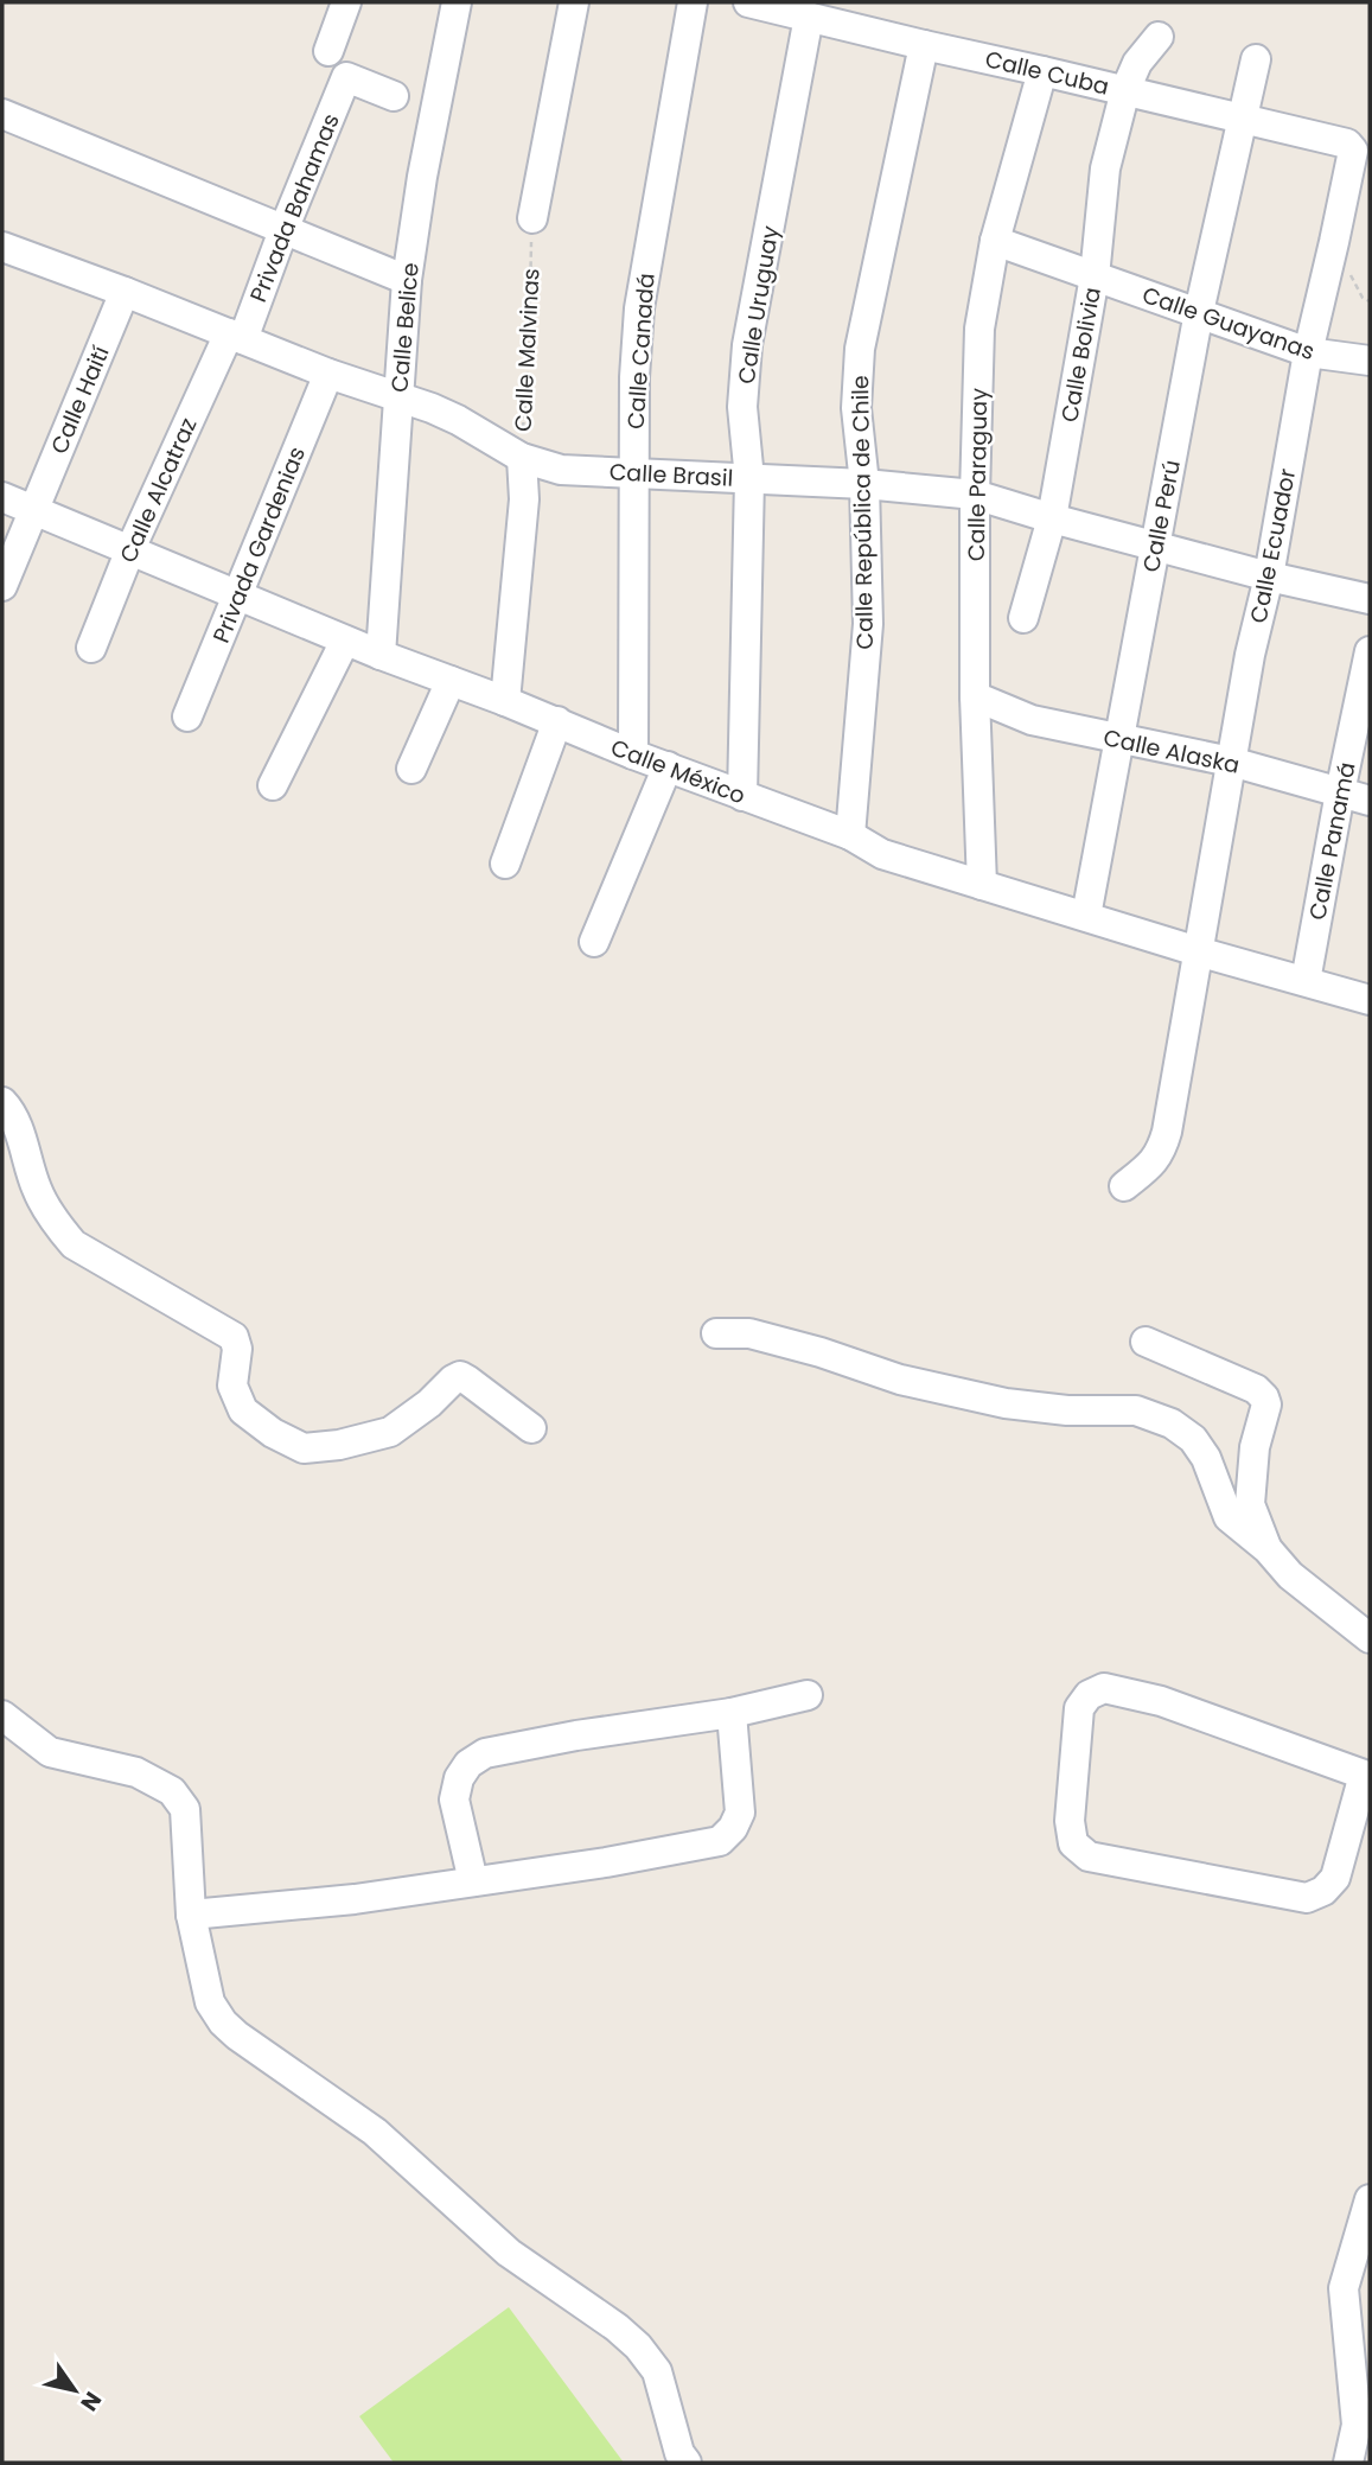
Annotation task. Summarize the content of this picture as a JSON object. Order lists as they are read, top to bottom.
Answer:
{
  "streets": {
    "street": [
      "Calle Cuba",
      "Privada Bahamas",
      "Calle Uruguay",
      "Calle Guayanas",
      "Calle Belice",
      "Calle Malvinas",
      "Calle Canadá",
      "Calle Bolivia",
      "Calle Haití",
      "Calle Brasil",
      "Calle Paraguay",
      "Calle Alcatraz",
      "Calle República de Chile",
      "Calle Perú",
      "Privada Gardenias",
      "Calle Ecuador",
      "Calle Alaska",
      "Calle México",
      "Calle Panamá"
    ]
  },
  "crossings": [
    ["Calle Cuba", "Calle Uruguay"],
    ["Calle Cuba", "Calle Bolivia"],
    ["Calle Cuba", "Calle Paraguay"],
    ["Calle Cuba", "Calle República de Chile"],
    ["Calle Cuba", "Calle Perú"],
    ["Calle Cuba", "Calle Ecuador"],
    ["Privada Bahamas", "Calle Brasil"],
    ["Privada Bahamas", "Calle Alcatraz"],
    ["Calle Uruguay", "Calle Brasil"],
    ["Calle Uruguay", "Calle México"],
    ["Calle Guayanas", "Calle Bolivia"],
    ["Calle Guayanas", "Calle Paraguay"],
    ["Calle Guayanas", "Calle Perú"],
    ["Calle Guayanas", "Calle Ecuador"],
    ["Calle Belice", "Calle Brasil"],
    ["Calle Belice", "Calle México"],
    ["Calle Malvinas", "Calle Brasil"],
    ["Calle Malvinas", "Calle México"],
    ["Calle Canadá", "Calle Brasil"],
    ["Calle Canadá", "Calle México"],
    ["Calle Bolivia", "Calle Brasil"],
    ["Calle Haití", "Calle Brasil"],
    ["Calle Haití", "Calle México"],
    ["Calle Brasil", "Calle Paraguay"],
    ["Calle Brasil", "Calle Alcatraz"],
    ["Calle Brasil", "Calle República de Chile"],
    ["Calle Brasil", "Calle Perú"],
    ["Calle Brasil", "Privada Gardenias"],
    ["Calle Brasil", "Calle Ecuador"],
    ["Calle Paraguay", "Calle Alaska"],
    ["Calle Paraguay", "Calle México"],
    ["Calle Alcatraz", "Calle México"],
    ["Calle República de Chile", "Calle México"],
    ["Calle Perú", "Calle Alaska"],
    ["Calle Perú", "Calle México"],
    ["Privada Gardenias", "Calle México"],
    ["Calle Ecuador", "Calle Alaska"],
    ["Calle Ecuador", "Calle México"],
    ["Calle Alaska", "Calle Panamá"],
    ["Calle México", "Calle Panamá"]
  ],
  "north": "bottom right"
}
